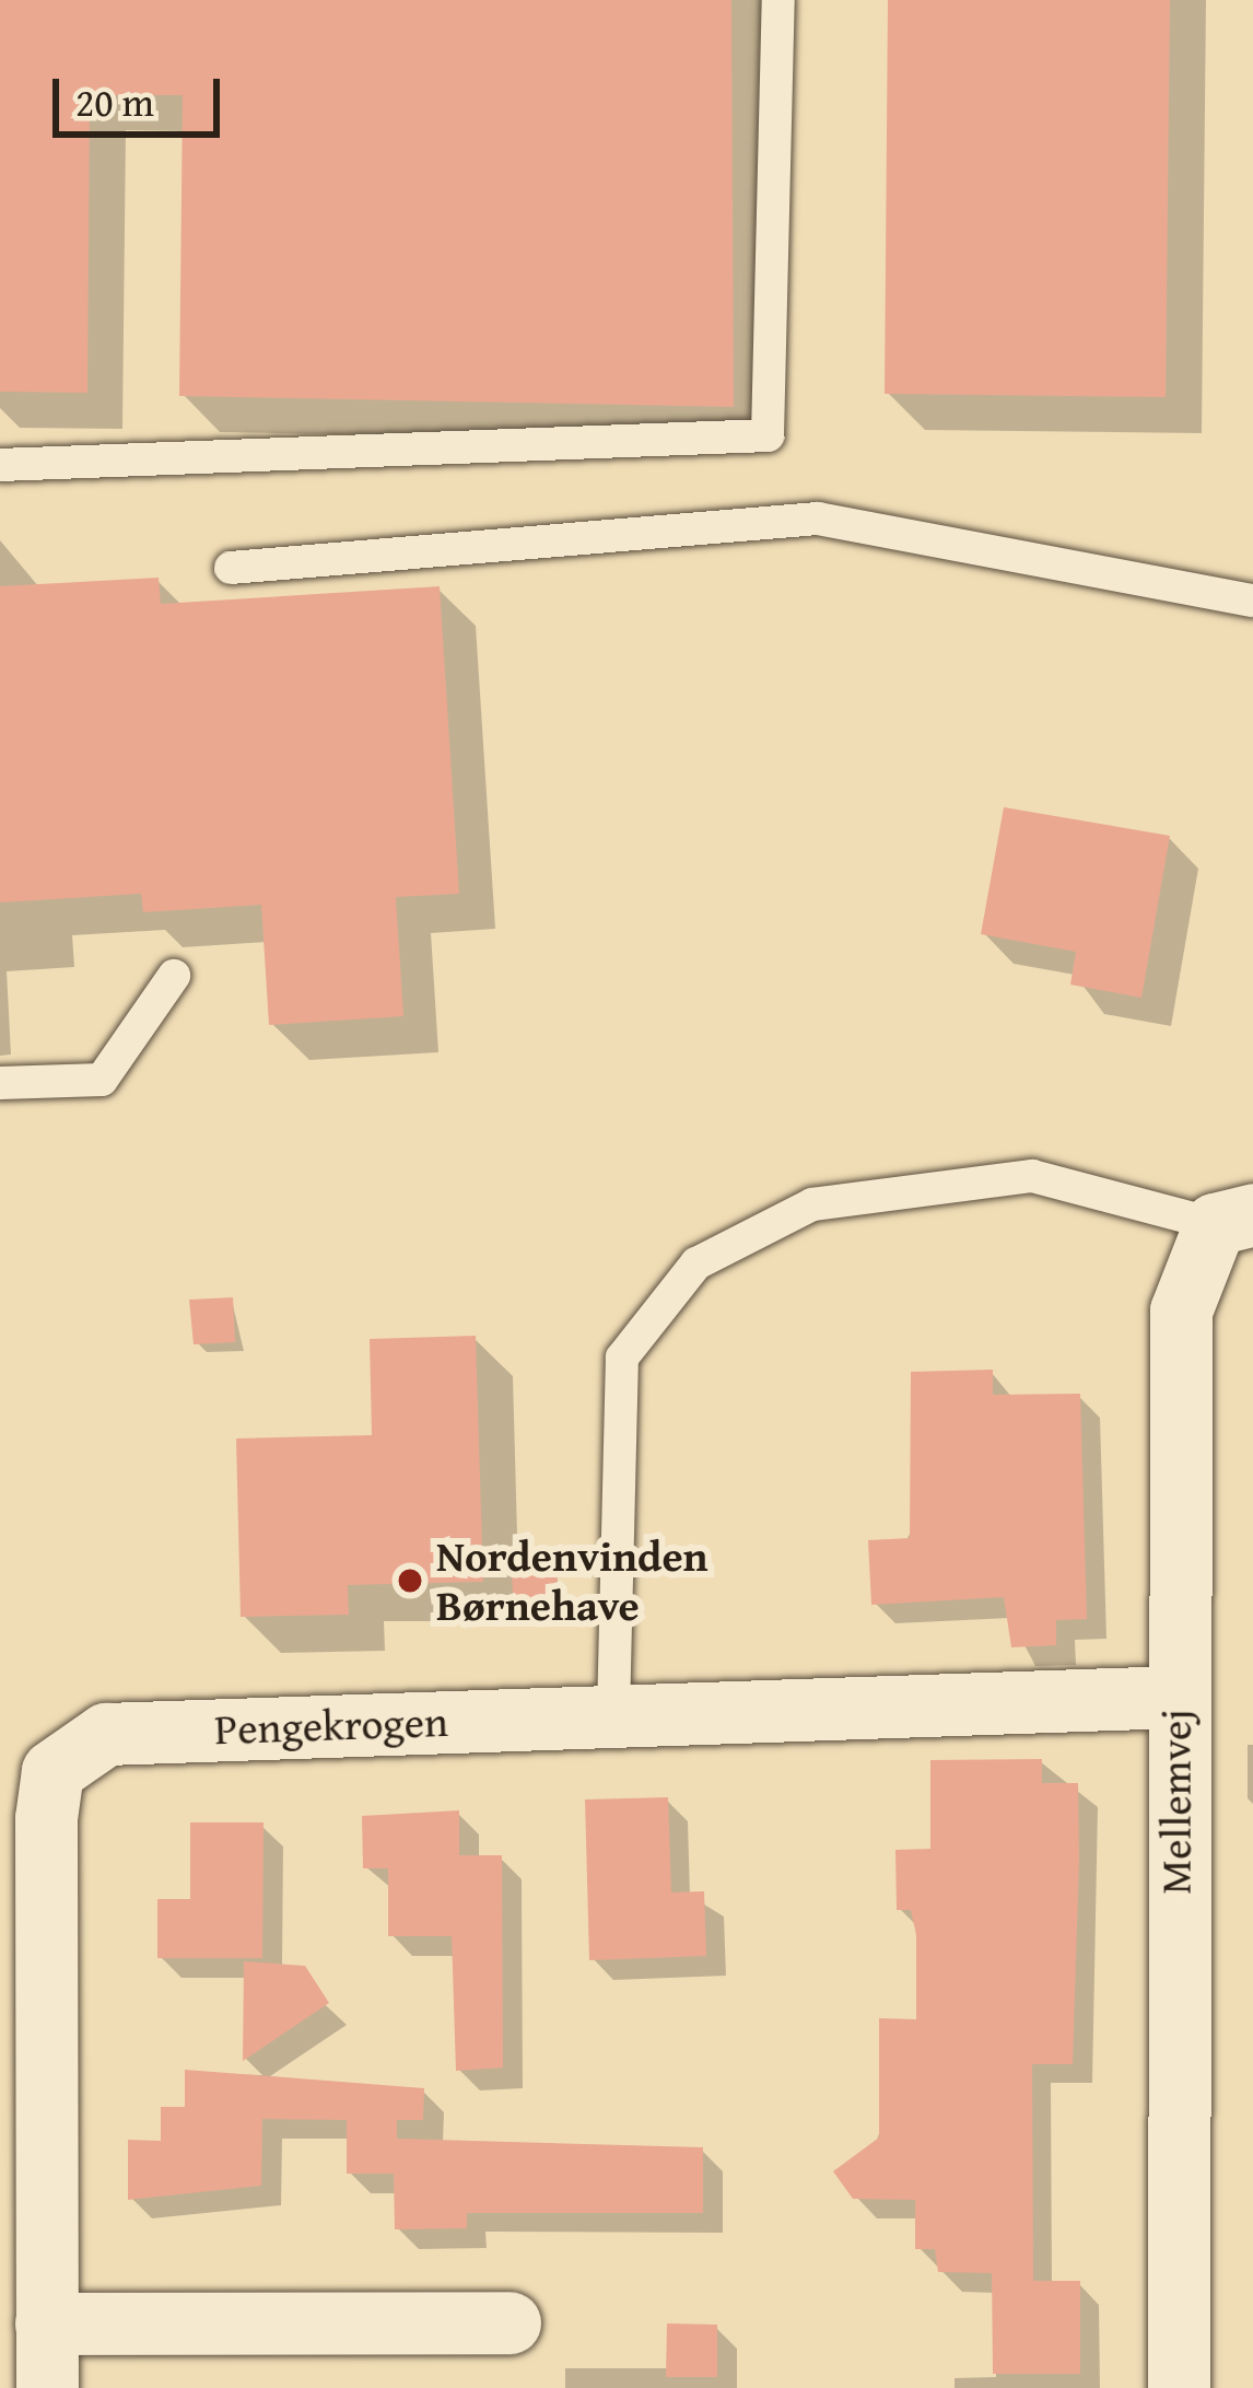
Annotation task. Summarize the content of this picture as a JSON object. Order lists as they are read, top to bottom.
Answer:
{
  "streets": {
    "street": ["Pengekrogen", "Mellemvej"]
  },
  "crossings": [
    ["Pengekrogen", "Mellemvej"]
  ],
  "places": ["Nordenvinden Børnehave"],
  "scale_bar": "20 m"
}
